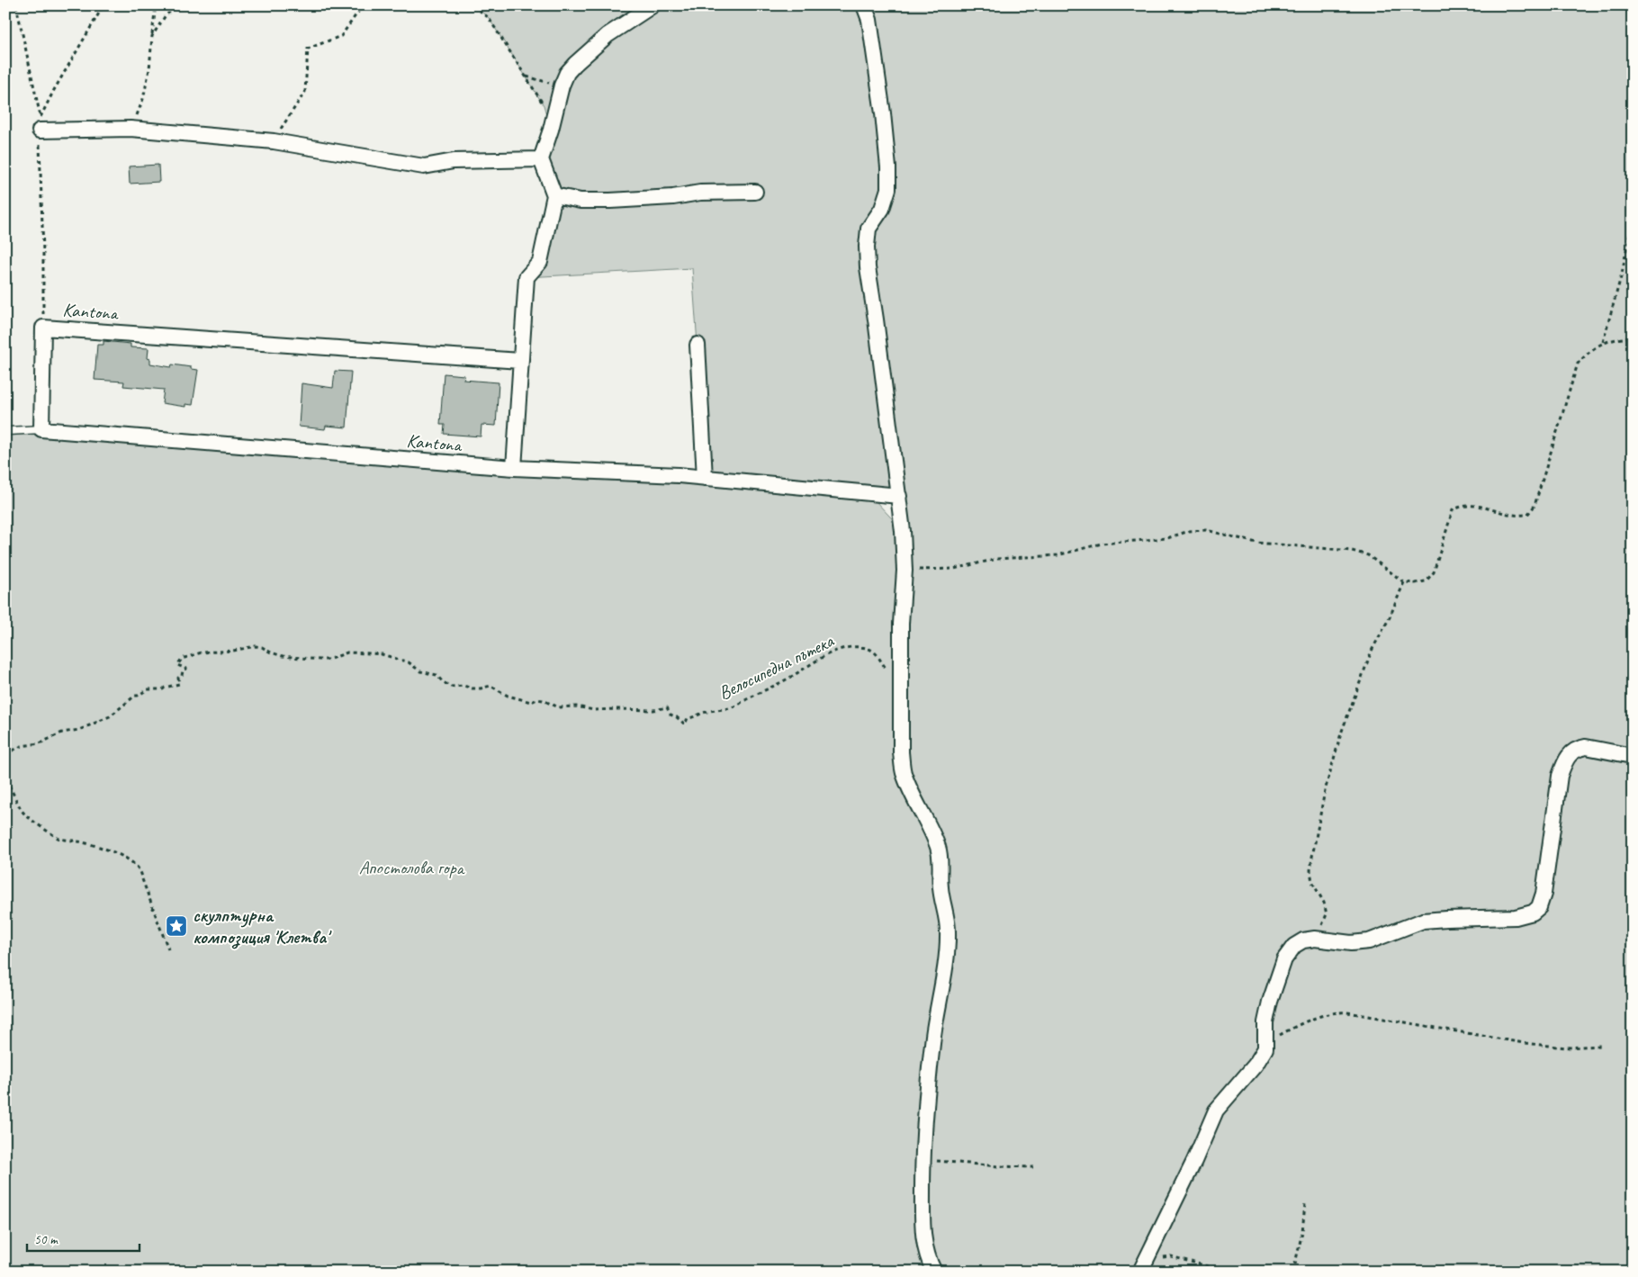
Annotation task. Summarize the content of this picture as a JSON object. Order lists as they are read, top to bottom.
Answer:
{
  "streets": {
    "street": ["Kantona"],
    "path": ["Велосипедна пътека"]
  },
  "parks": ["Апостолова гора"],
  "places": {
    "place": ["скулптурна композиция 'Клетва'"]
  },
  "scale_bar": "50 m"
}
